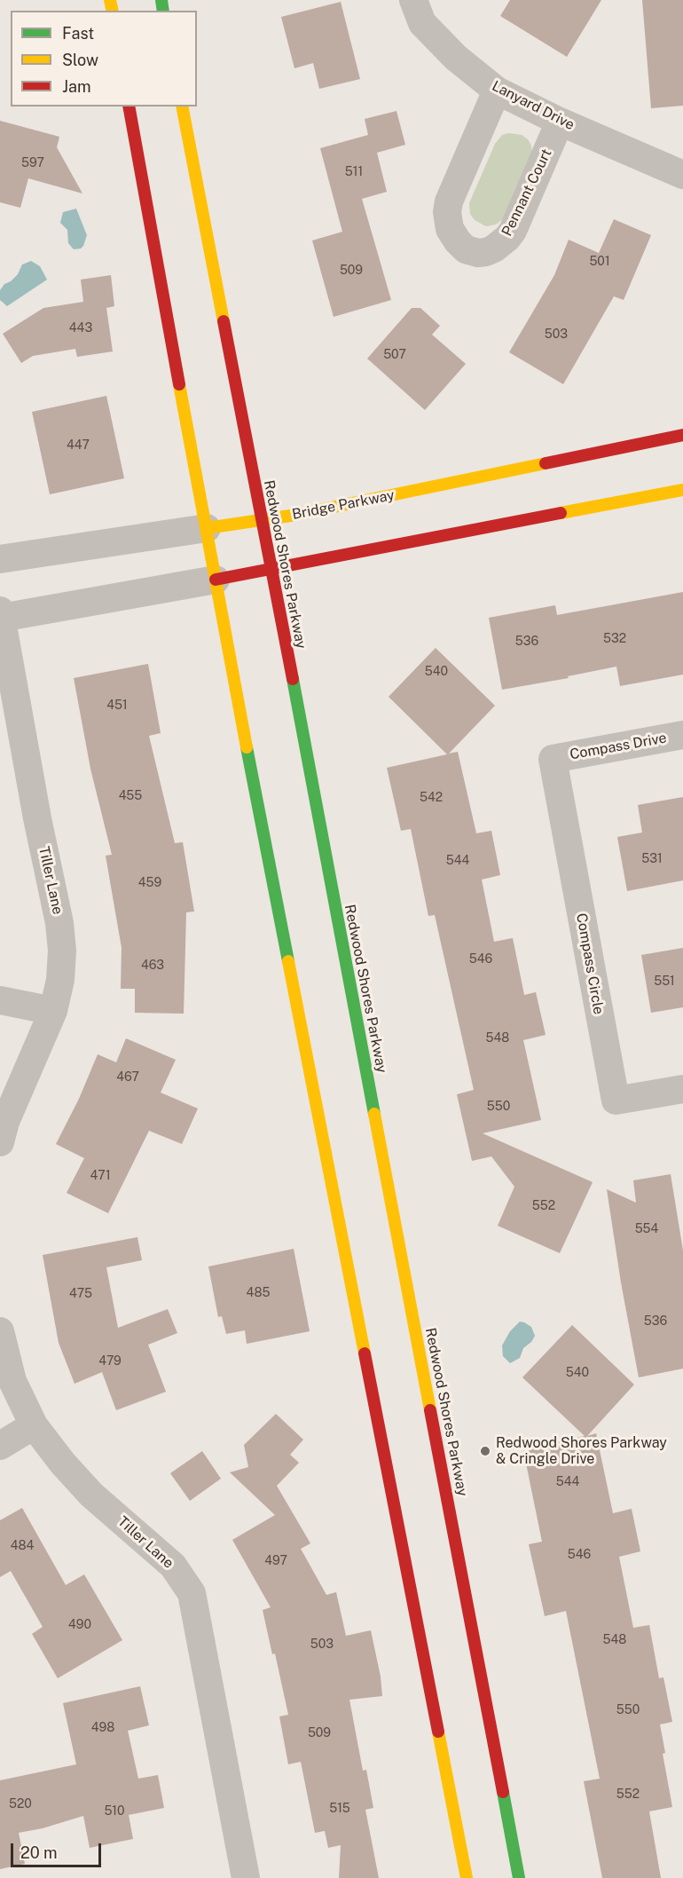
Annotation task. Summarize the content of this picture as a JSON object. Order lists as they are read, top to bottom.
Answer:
{
  "streets": {
    "main road": ["Bridge Parkway", "Redwood Shores Parkway"],
    "street": [
      "Lanyard Drive",
      "Pennant Court",
      "Compass Drive",
      "Tiller Lane",
      "Compass Circle"
    ]
  },
  "crossings": [
    ["Lanyard Drive", "Pennant Court"],
    ["Bridge Parkway", "Redwood Shores Parkway"],
    ["Compass Drive", "Compass Circle"]
  ],
  "places": ["Redwood Shores Parkway & Cringle Drive"],
  "house_numbers": [
    "597",
    "511",
    "501",
    "509",
    "443",
    "503",
    "507",
    "447",
    "532",
    "536",
    "540",
    "451",
    "455",
    "542",
    "531",
    "544",
    "459",
    "546",
    "463",
    "551",
    "548",
    "467",
    "550",
    "471",
    "552",
    "554",
    "485",
    "475",
    "536",
    "479",
    "540",
    "544",
    "484",
    "546",
    "497",
    "490",
    "548",
    "503",
    "550",
    "498",
    "509",
    "552",
    "520",
    "515",
    "510"
  ],
  "legend": ["Fast", "Slow", "Jam"],
  "scale_bar": "20 m"
}
